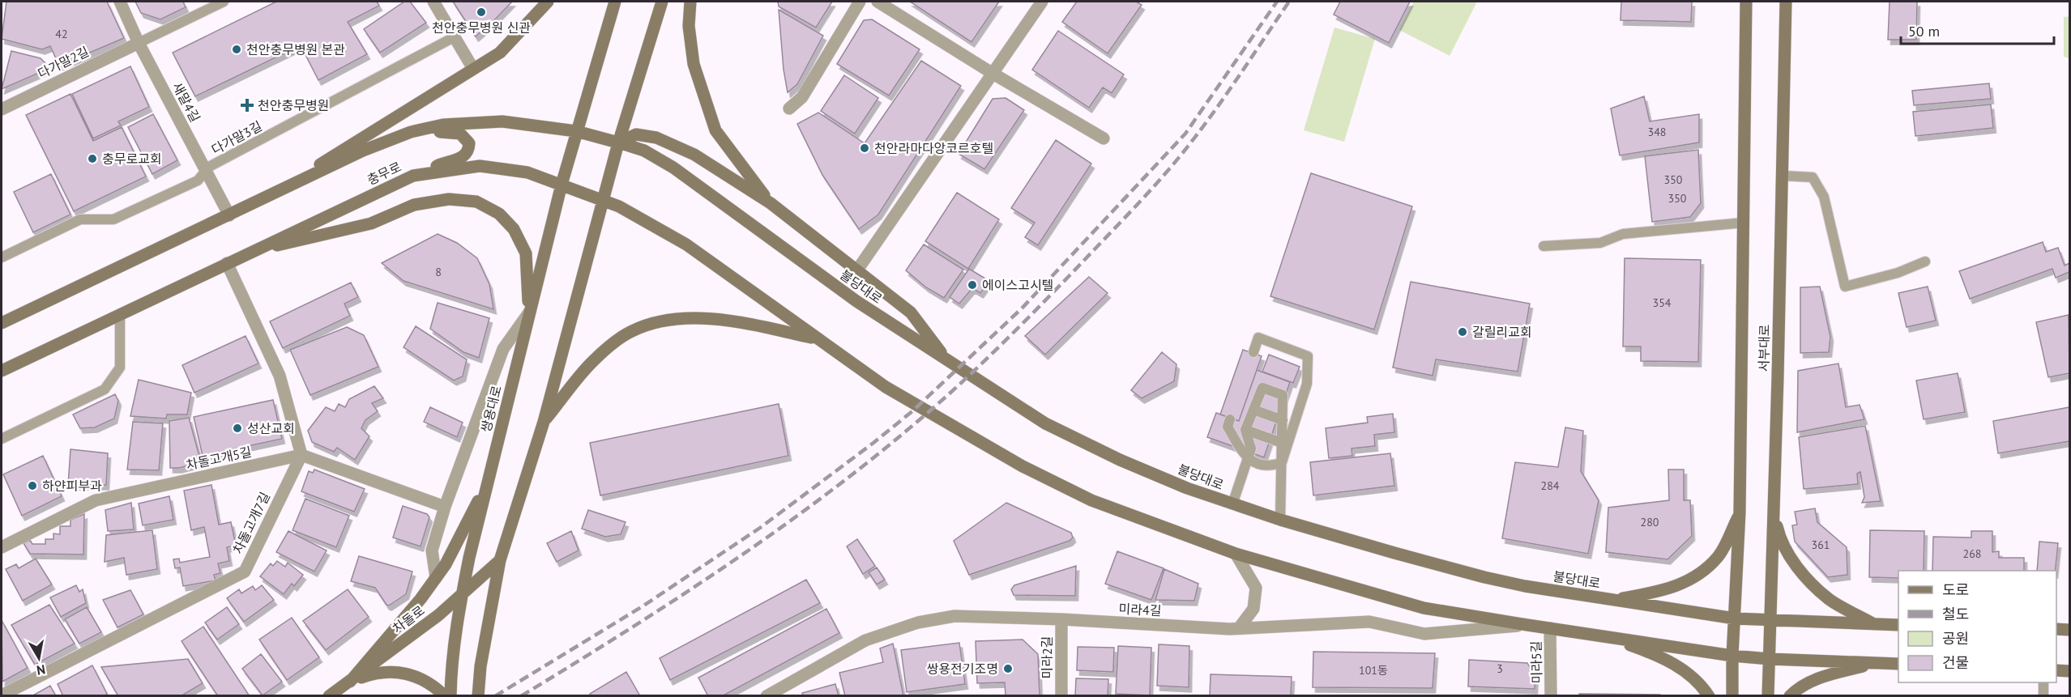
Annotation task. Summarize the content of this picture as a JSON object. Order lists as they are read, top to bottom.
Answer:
{
  "streets": {
    "main road": [
      "충무로",
      "불당대로",
      "서부대로",
      "쌍용대로",
      "차돌로"
    ],
    "street": [
      "다가말2길",
      "새말4길",
      "차돌고개5길",
      "차돌고개7길",
      "미라4길",
      "미라2길",
      "미라5길"
    ],
    "lane": ["다가말3길"]
  },
  "crossings": [
    ["다가말2길", "새말4길"],
    ["새말4길", "다가말3길"],
    ["새말4길", "충무로"],
    ["충무로", "불당대로"],
    ["충무로", "쌍용대로"],
    ["불당대로", "서부대로"],
    ["불당대로", "쌍용대로"],
    ["쌍용대로", "차돌로"],
    ["차돌고개5길", "차돌고개7길"],
    ["미라4길", "미라2길"]
  ],
  "places": {
    "other": [
      "천안충무병원 신관",
      "천안충무병원 본관",
      "천안라마다앙코르호텔",
      "충무로교회",
      "에이스고시텔",
      "갈릴리교회",
      "성산교회",
      "하얀피부과",
      "쌍용전기조명"
    ],
    "health": ["천안충무병원"]
  },
  "house_numbers": [
    "42",
    "348",
    "350",
    "350",
    "8",
    "354",
    "284",
    "280",
    "361",
    "268",
    "3",
    "101동"
  ],
  "legend": [
    "도로",
    "철도",
    "공원",
    "건물"
  ],
  "scale_bar": "50 m",
  "north": "bottom"
}
